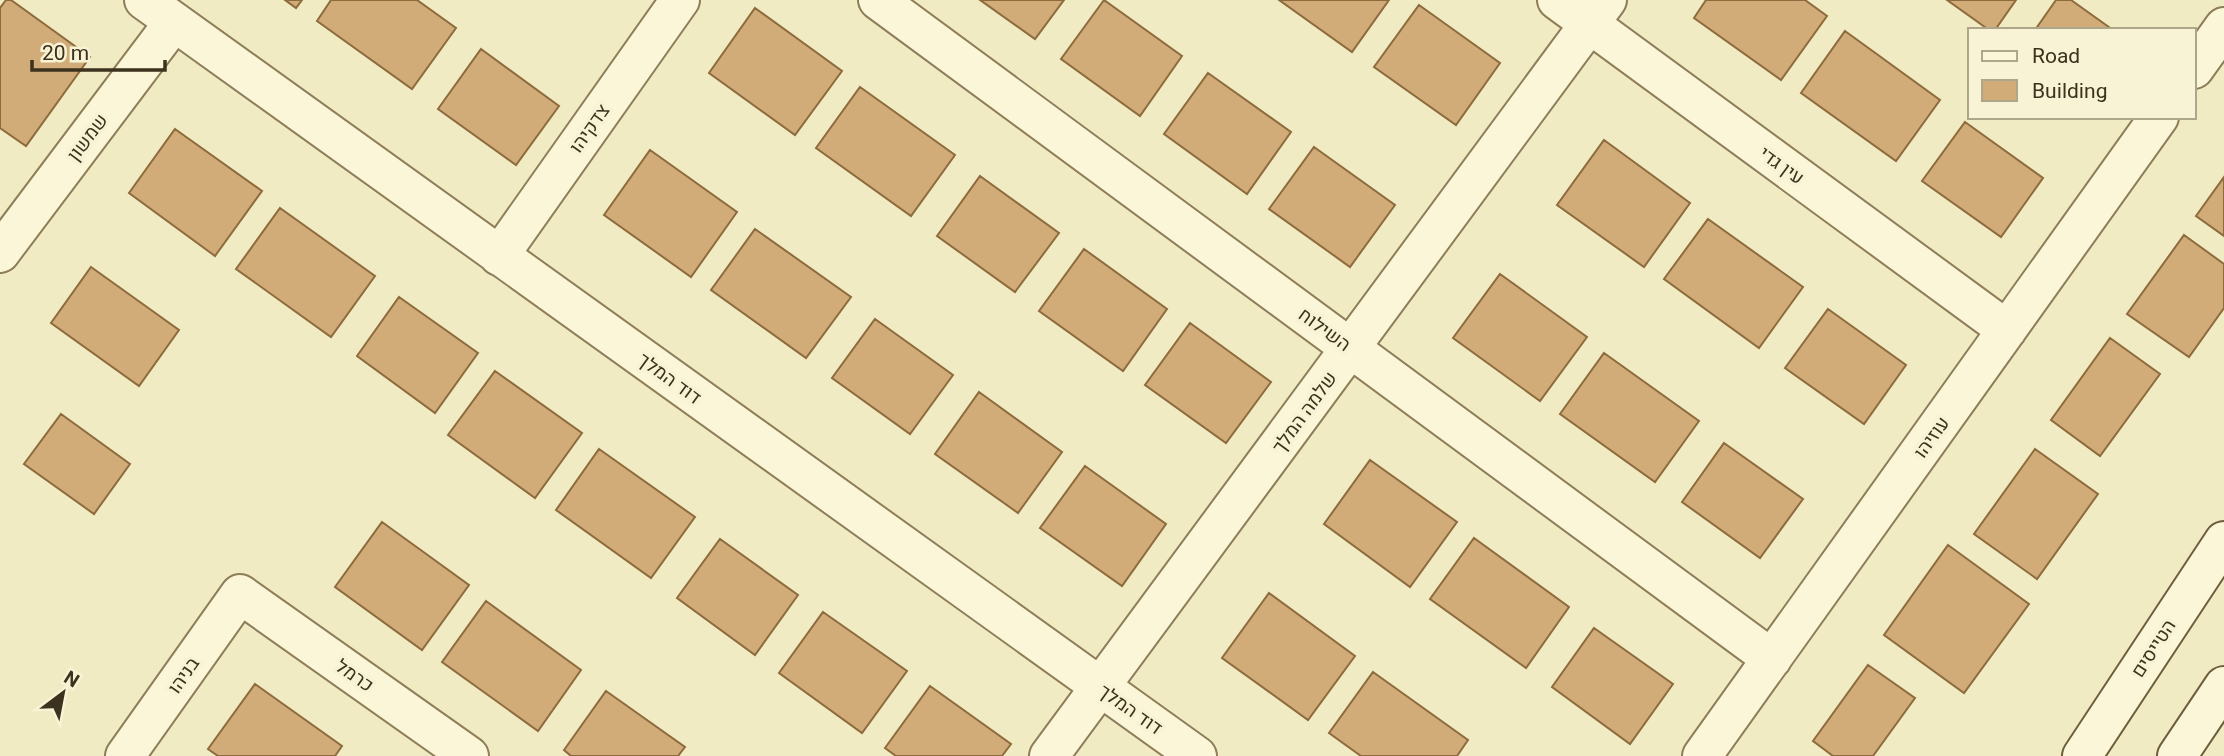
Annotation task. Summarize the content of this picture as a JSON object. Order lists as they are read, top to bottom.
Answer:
{
  "streets": {
    "street": [
      "צדקיהו",
      "שמשון",
      "עין גדי",
      "השילוח",
      "דוד המלך",
      "שלמה המלך",
      "עוזיהו",
      "הטייסים",
      "בניהו",
      "כרמל"
    ]
  },
  "crossings": [
    ["צדקיהו", "דוד המלך"],
    ["שמשון", "דוד המלך"],
    ["עין גדי", "שלמה המלך"],
    ["עין גדי", "עוזיהו"],
    ["השילוח", "שלמה המלך"],
    ["השילוח", "עוזיהו"],
    ["דוד המלך", "שלמה המלך"],
    ["בניהו", "כרמל"]
  ],
  "legend": ["Road", "Building"],
  "scale_bar": "20 m",
  "north": "top right"
}
